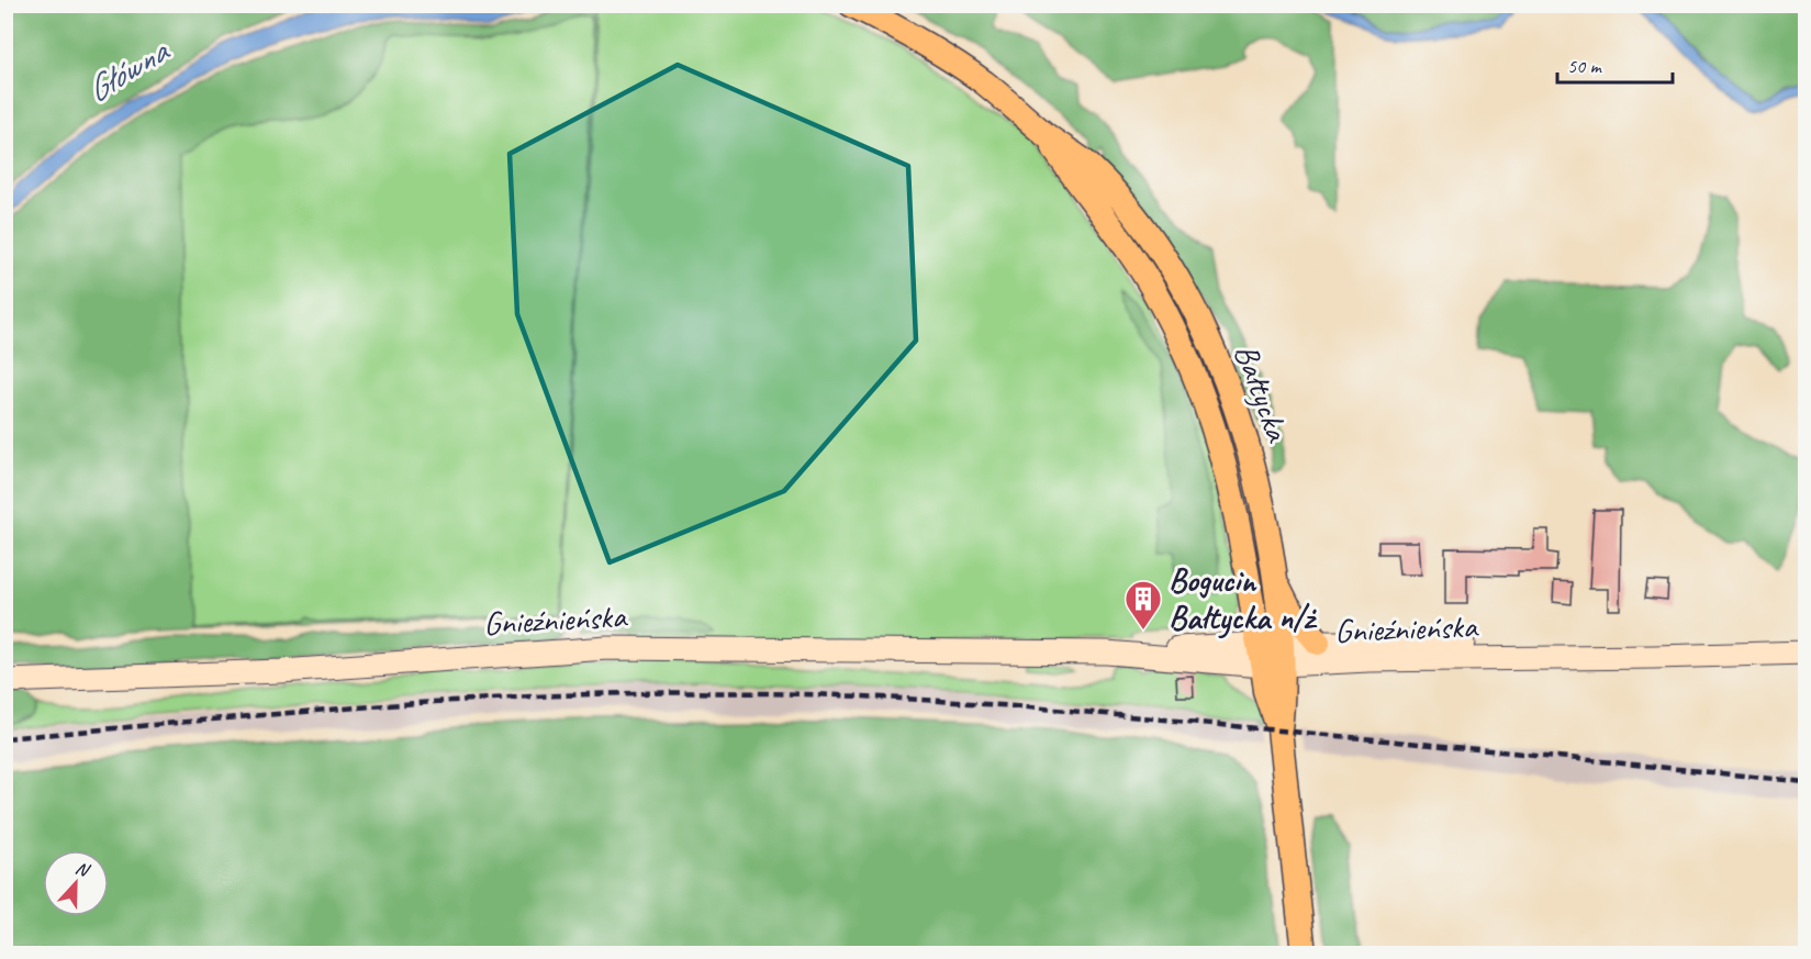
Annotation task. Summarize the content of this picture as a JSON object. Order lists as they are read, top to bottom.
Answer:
{
  "streets": {
    "main road": ["Bałtycka"],
    "street": ["Gnieźnieńska"]
  },
  "crossings": [
    ["Bałtycka", "Gnieźnieńska"]
  ],
  "water": ["Główna"],
  "places": {
    "building": ["Bogucin Bałtycka n/ż"]
  },
  "scale_bar": "50 m",
  "north": "top"
}
